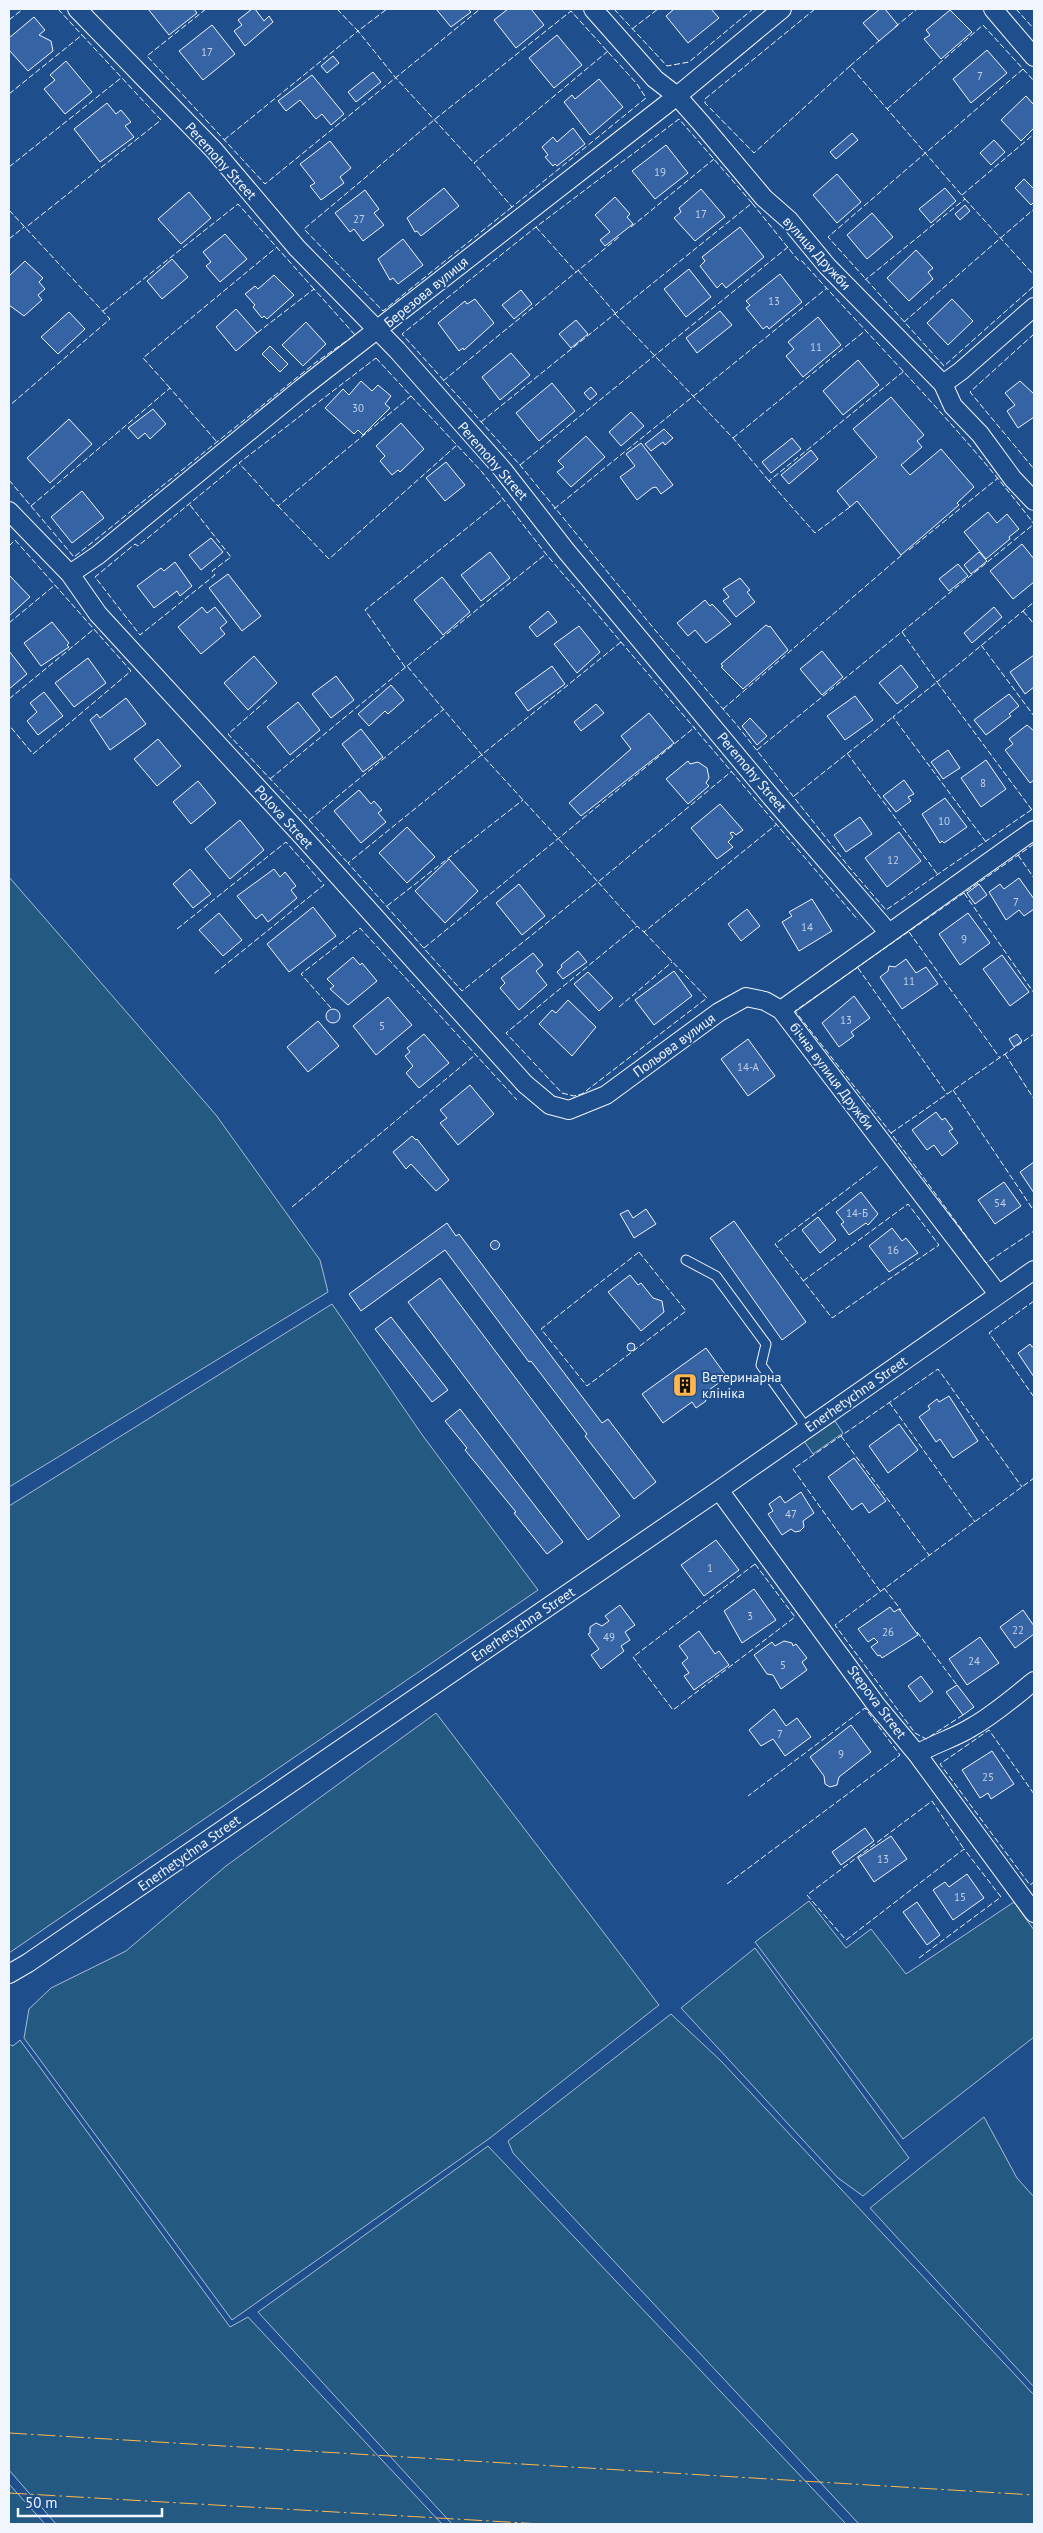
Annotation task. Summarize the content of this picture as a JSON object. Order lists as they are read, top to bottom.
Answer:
{
  "streets": {
    "street": [
      "Peremohy Street",
      "вулиця Дружби",
      "Березова вулиця",
      "Polova Street",
      "бічна вулиця Дружби",
      "Enerhetychna Street",
      "Stepova Street"
    ]
  },
  "crossings": [
    ["Peremohy Street", "Березова вулиця"],
    ["Peremohy Street", "бічна вулиця Дружби"],
    ["вулиця Дружби", "Березова вулиця"],
    ["Березова вулиця", "Polova Street"],
    ["Polova Street", "бічна вулиця Дружби"],
    ["бічна вулиця Дружби", "Enerhetychna Street"],
    ["Enerhetychna Street", "Stepova Street"]
  ],
  "places": {
    "building": ["Ветеринарна клініка"]
  },
  "house_numbers": [
    "17",
    "7",
    "19",
    "17",
    "27",
    "13",
    "11",
    "30",
    "8",
    "10",
    "12",
    "7",
    "14",
    "9",
    "11",
    "13",
    "5",
    "14-А",
    "54",
    "14-Б",
    "16",
    "47",
    "1",
    "3",
    "22",
    "26",
    "49",
    "24",
    "5",
    "7",
    "9",
    "25",
    "13",
    "15"
  ],
  "scale_bar": "50 m"
}
